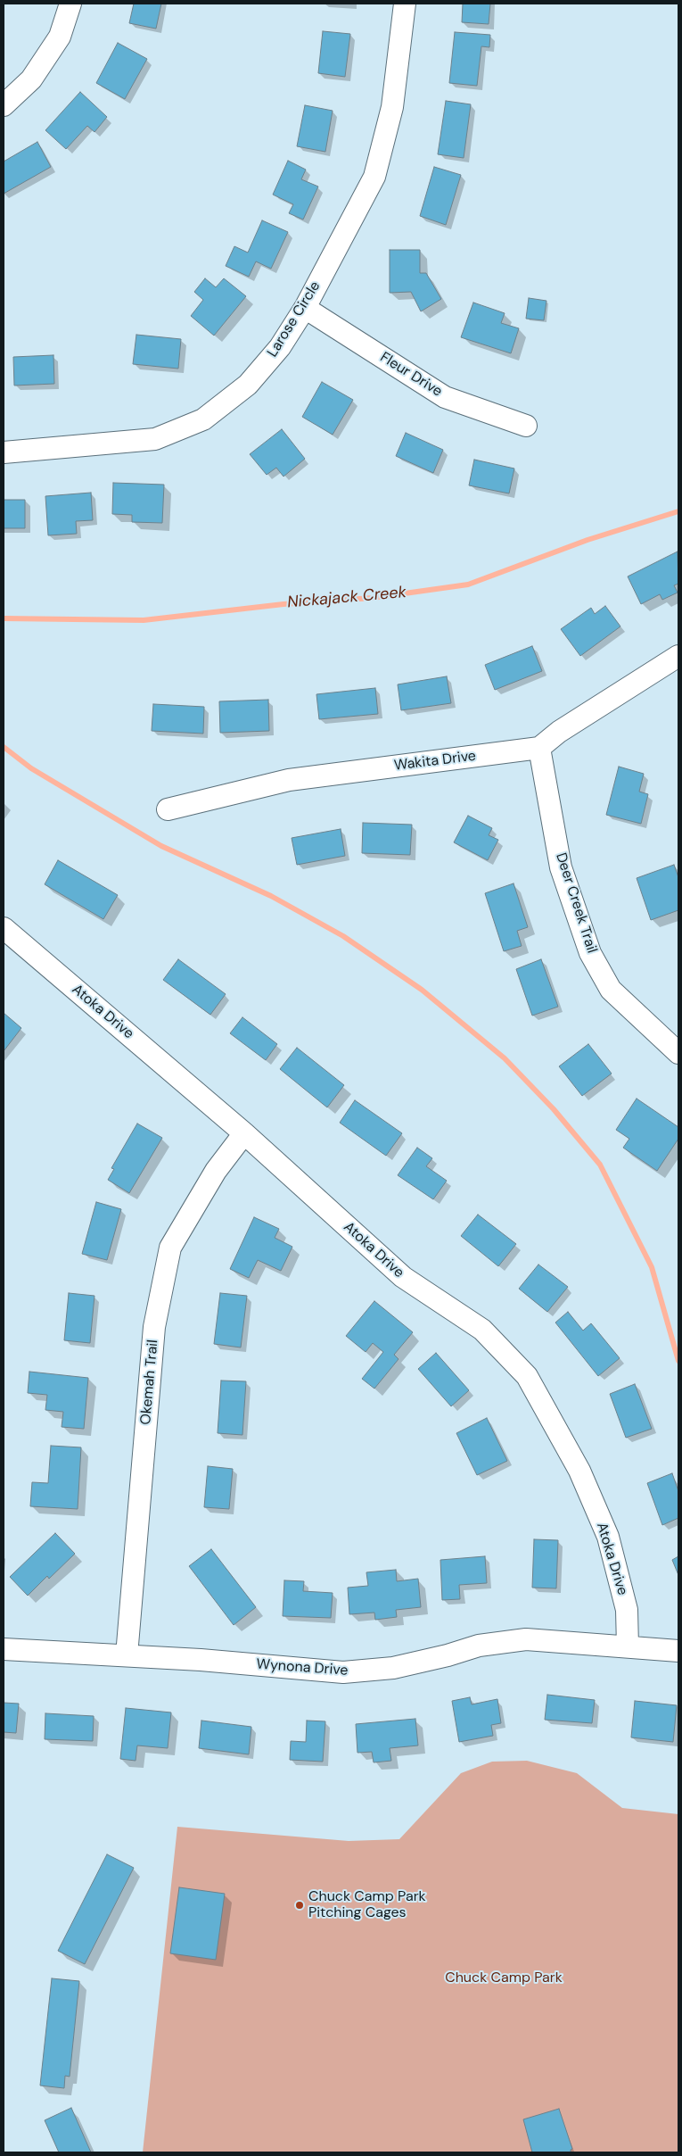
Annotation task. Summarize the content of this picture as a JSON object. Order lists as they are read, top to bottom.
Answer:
{
  "streets": {
    "street": [
      "Larose Circle",
      "Fleur Drive",
      "Wakita Drive",
      "Deer Creek Trail",
      "Atoka Drive",
      "Okemah Trail",
      "Wynona Drive"
    ]
  },
  "crossings": [
    ["Larose Circle", "Fleur Drive"],
    ["Wakita Drive", "Deer Creek Trail"],
    ["Atoka Drive", "Okemah Trail"],
    ["Atoka Drive", "Wynona Drive"],
    ["Okemah Trail", "Wynona Drive"]
  ],
  "water": ["Nickajack Creek"],
  "parks": ["Chuck Camp Park"],
  "places": ["Chuck Camp Park Pitching Cages"]
}
